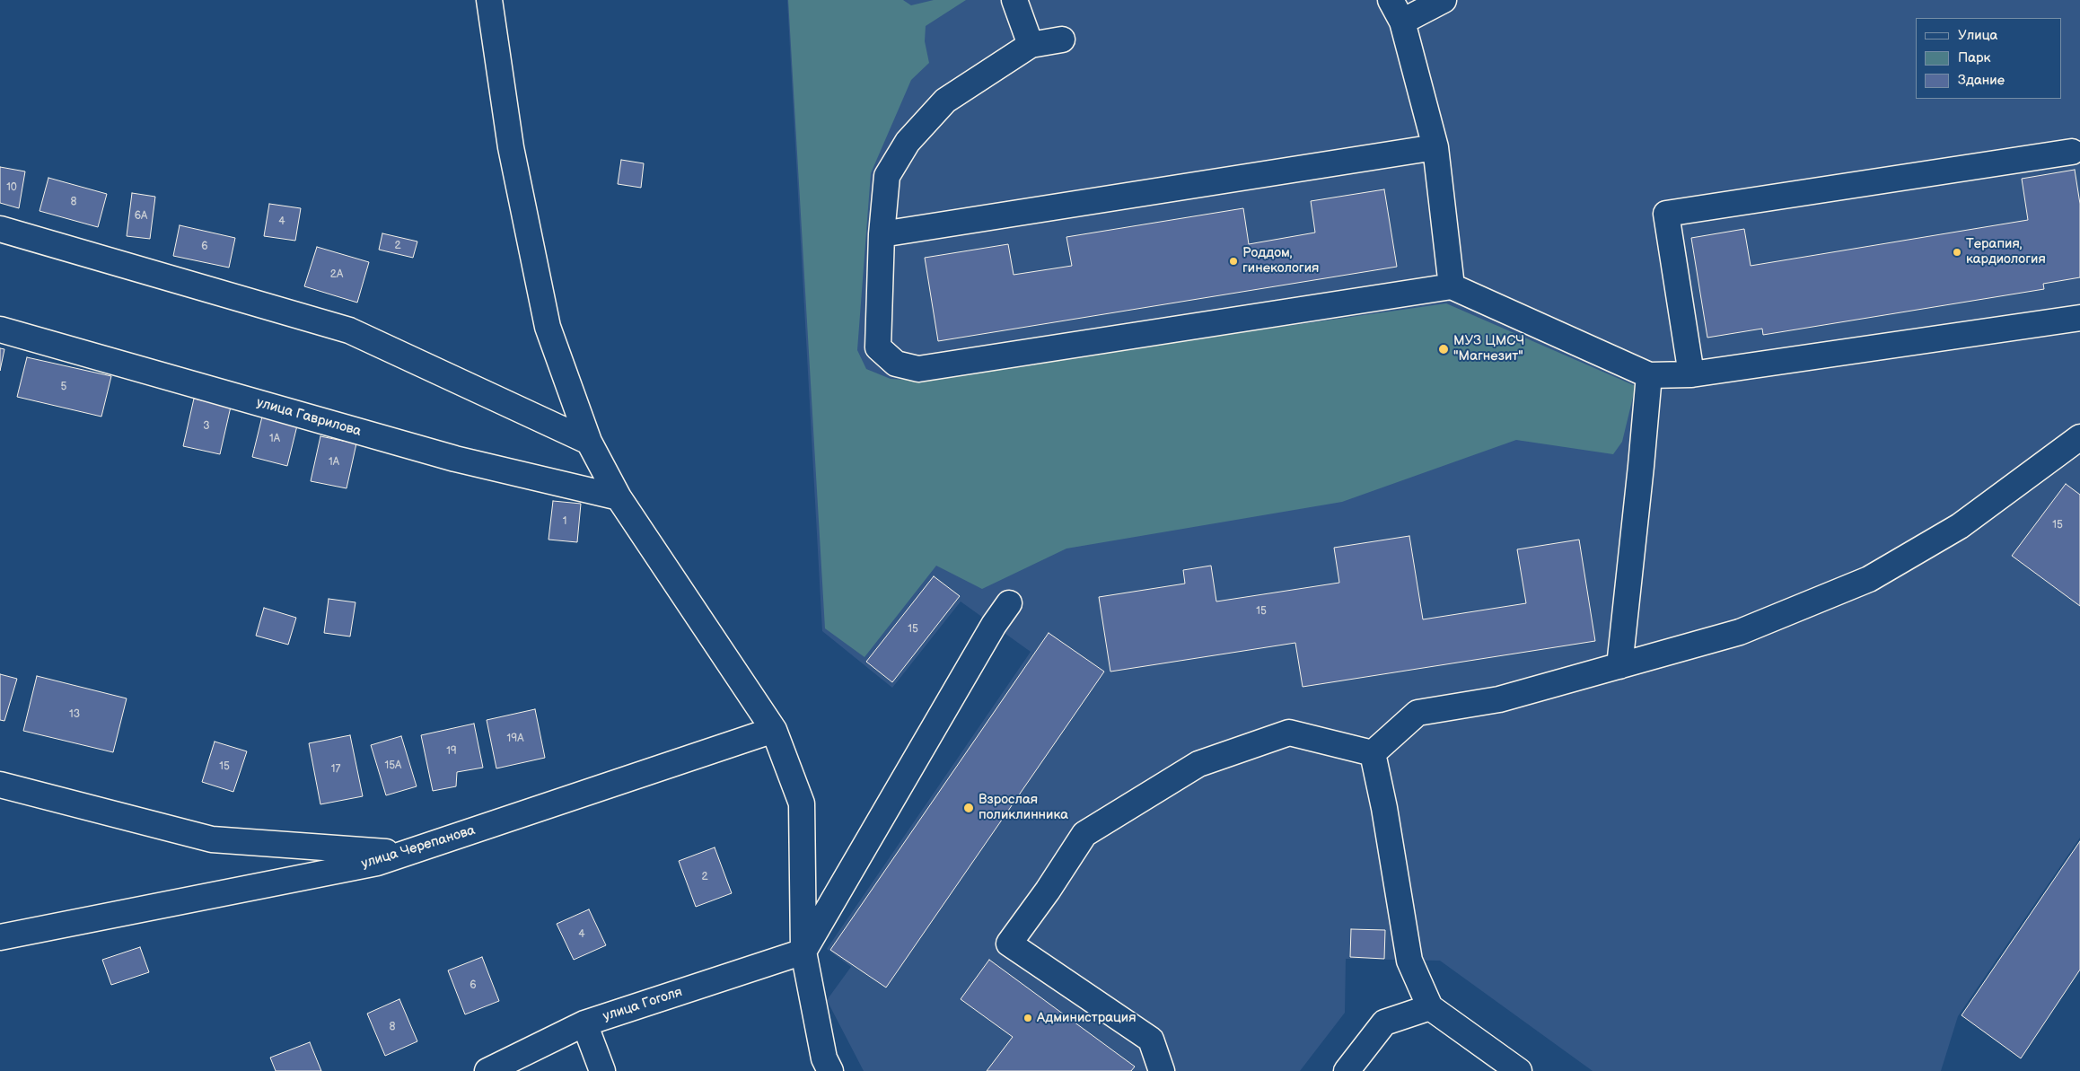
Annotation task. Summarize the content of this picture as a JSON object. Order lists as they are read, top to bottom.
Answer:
{
  "streets": {
    "street": ["улица Гаврилова", "улица Черепанова", "улица Гоголя"]
  },
  "places": [
    "Терапия, кардиология",
    "Роддом, гинекология",
    "МУЗ ЦМСЧ \"Магнезит\"",
    "Взрослая поликлинника",
    "Администрация"
  ],
  "house_numbers": [
    "10",
    "8",
    "6А",
    "4",
    "2",
    "6",
    "2А",
    "5",
    "3",
    "1А",
    "1А",
    "1",
    "15",
    "15",
    "15",
    "13",
    "19А",
    "19",
    "15А",
    "15",
    "17",
    "2",
    "4",
    "6",
    "8"
  ],
  "legend": ["Улица", "Парк", "Здание"]
}
